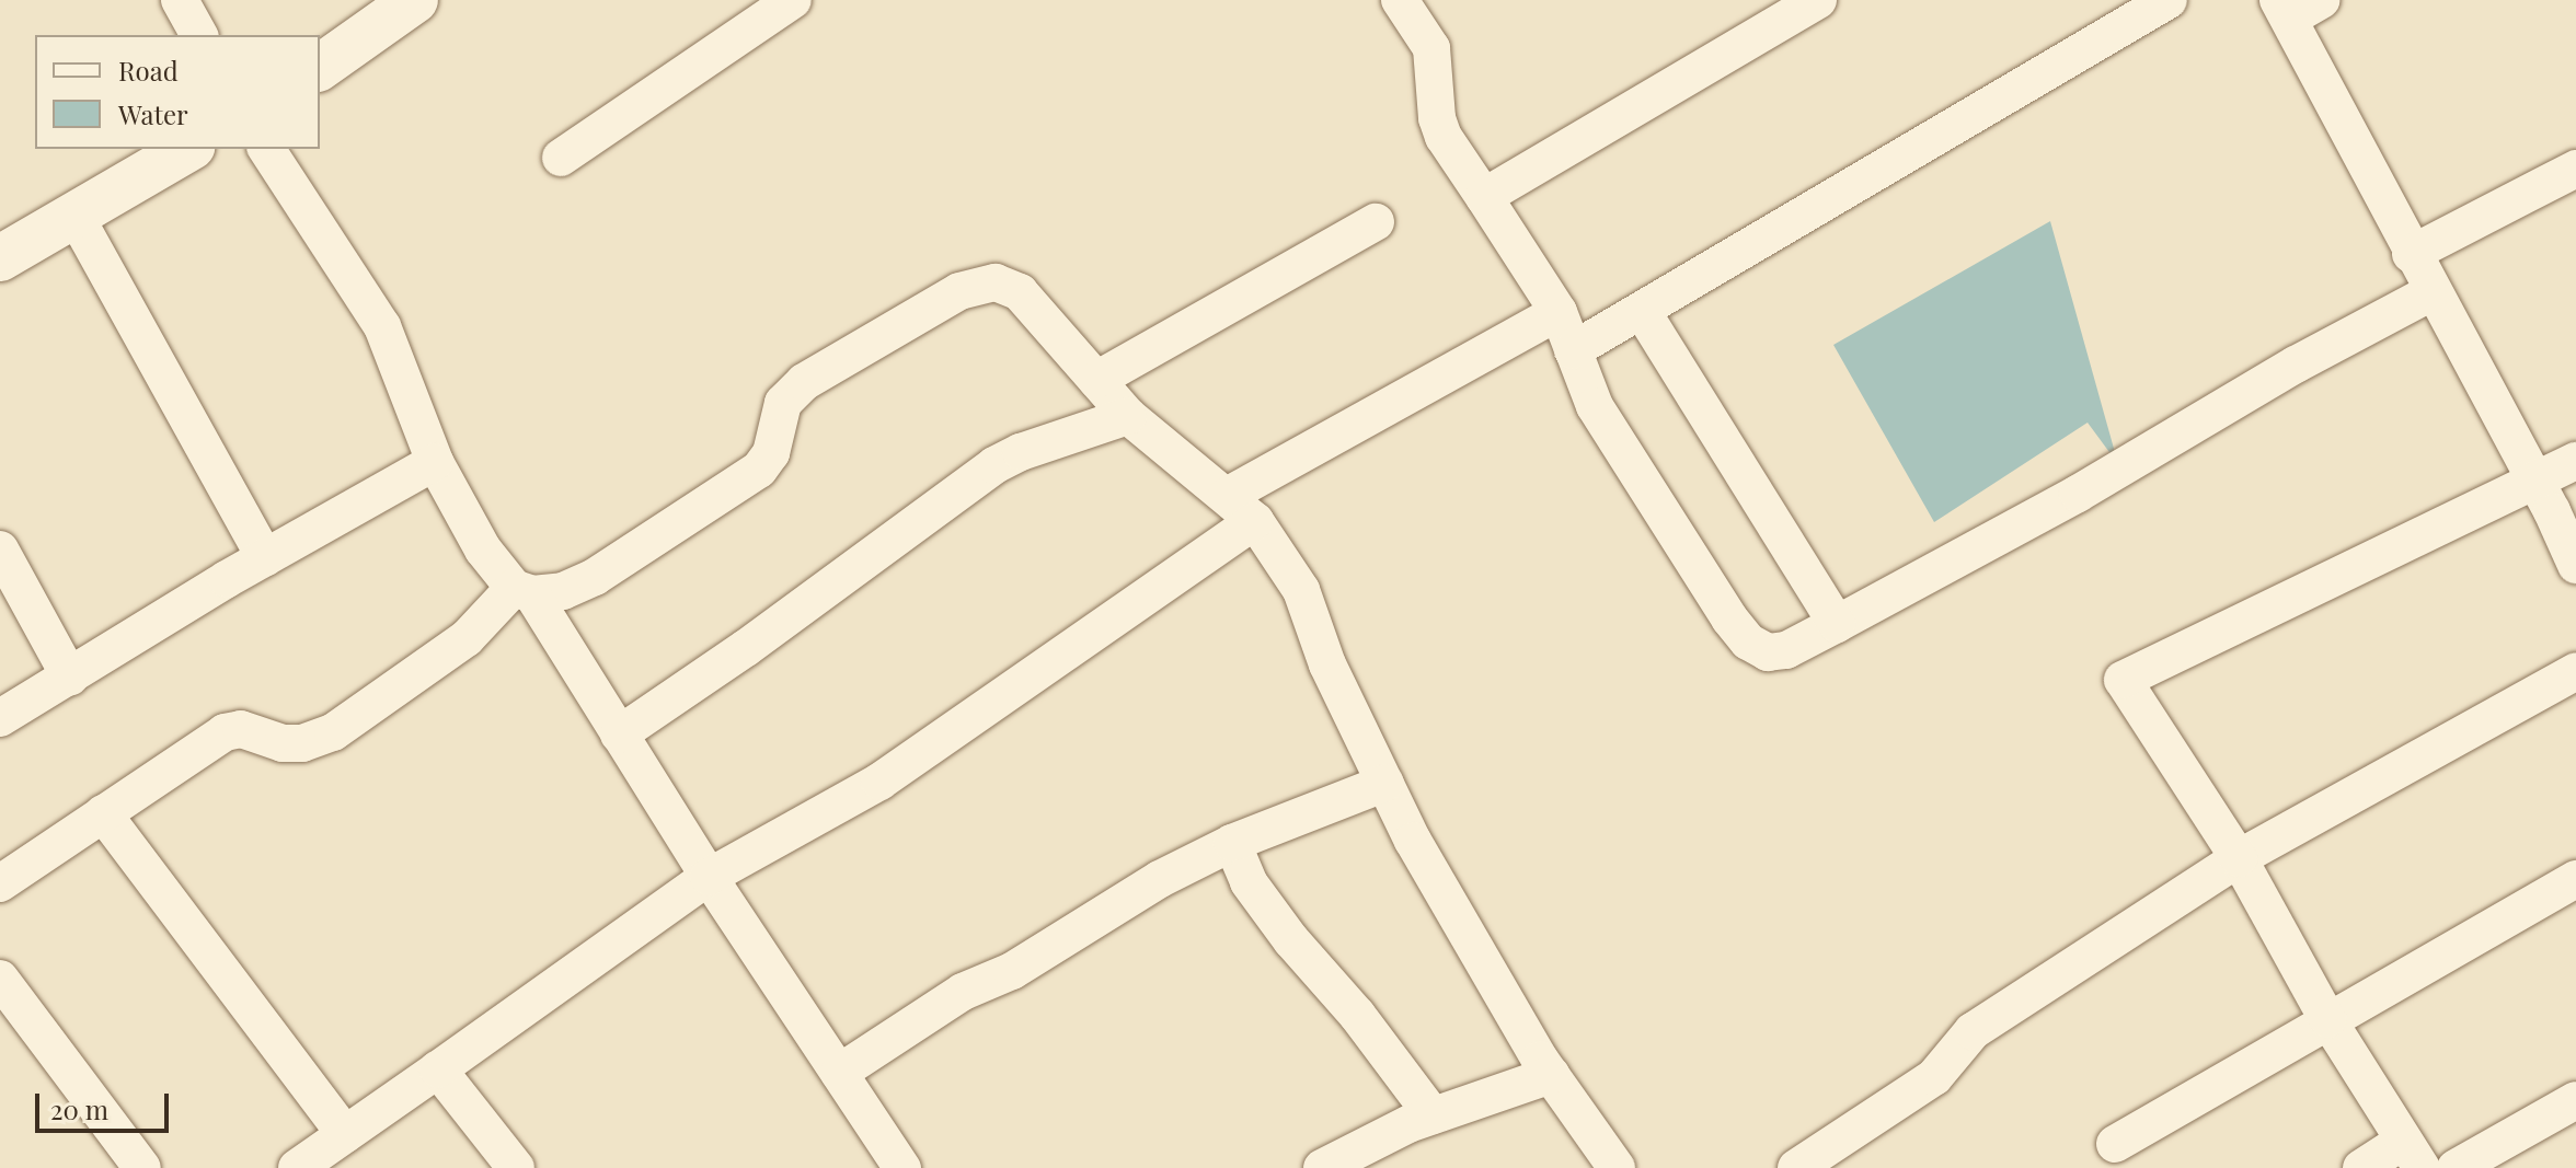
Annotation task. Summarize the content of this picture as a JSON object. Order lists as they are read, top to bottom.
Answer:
{
  "legend": ["Road", "Water"],
  "scale_bar": "20 m"
}
